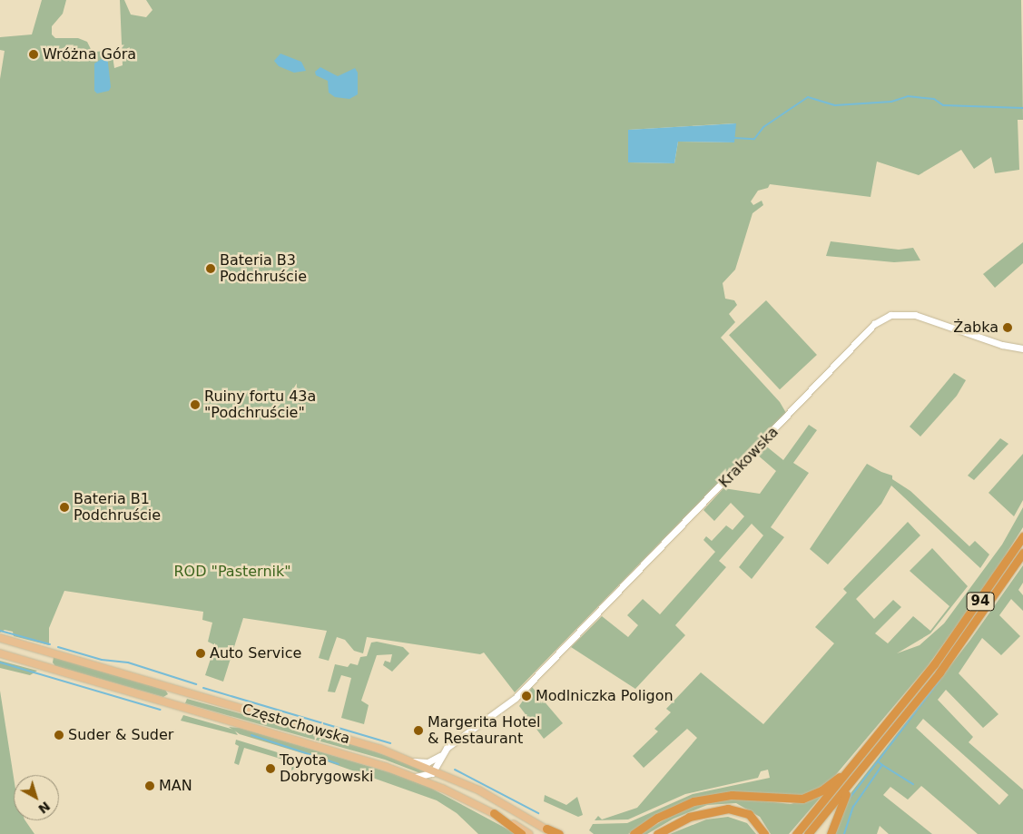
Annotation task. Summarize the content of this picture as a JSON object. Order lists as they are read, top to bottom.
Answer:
{
  "streets": {
    "highway": ["94"],
    "main road": ["Częstochowska"],
    "street": ["Krakowska"]
  },
  "parks": ["ROD \"Pasternik\""],
  "places": [
    "Wróżna Góra",
    "Bateria B3 Podchruście",
    "Żabka",
    "Ruiny fortu 43a \"Podchruście\"",
    "Bateria B1 Podchruście",
    "Auto Service",
    "Modlniczka Poligon",
    "Margerita Hotel & Restaurant",
    "Suder & Suder",
    "Toyota Dobrygowski",
    "MAN"
  ],
  "north": "bottom right"
}
